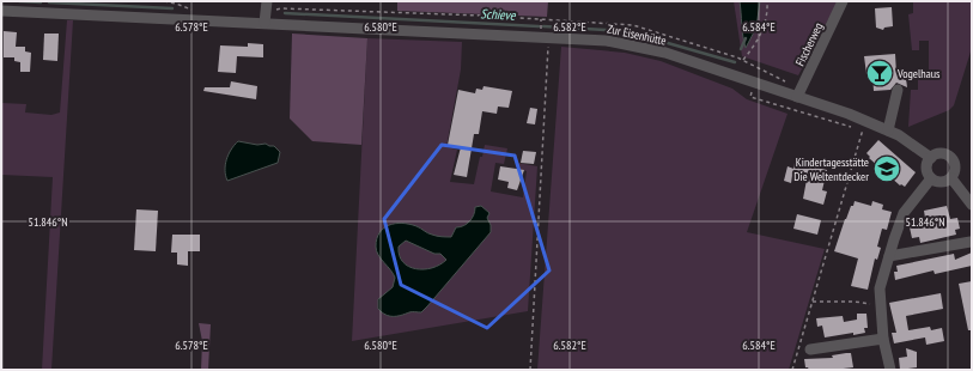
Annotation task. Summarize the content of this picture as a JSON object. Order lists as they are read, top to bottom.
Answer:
{
  "streets": {
    "street": ["Zur Eisenhütte", "Fischerweg"]
  },
  "crossings": [
    ["Zur Eisenhütte", "Fischerweg"]
  ],
  "water": ["Schieve"],
  "places": {
    "bar": ["Vogelhaus"],
    "school or university": ["Kindertagesstätte Die Weltentdecker"]
  },
  "coordinates": [
    "6.578°E",
    "6.580°E",
    "6.582°E",
    "6.584°E",
    "51.846°N"
  ]
}
